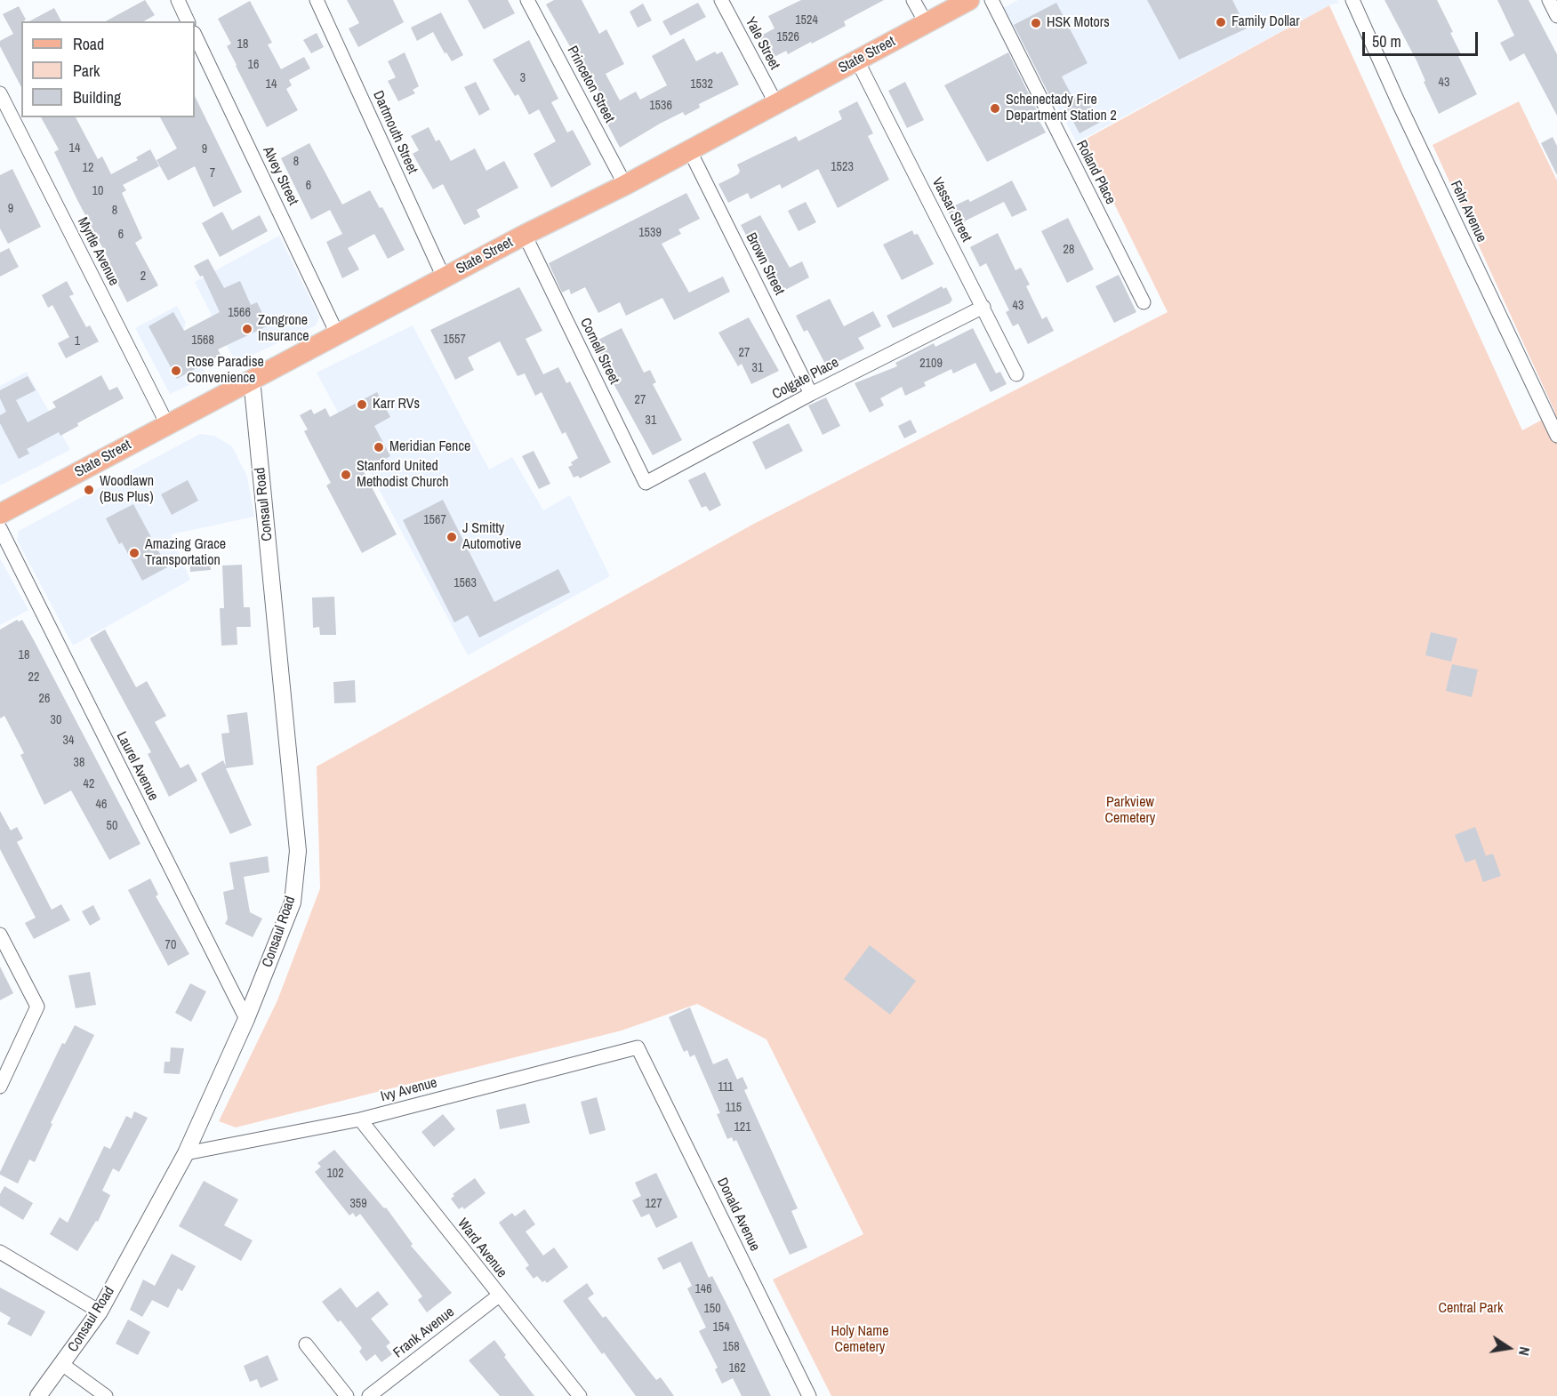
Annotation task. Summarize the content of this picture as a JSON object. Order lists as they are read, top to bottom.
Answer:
{
  "streets": {
    "main road": ["State Street"],
    "street": [
      "Yale Street",
      "Princeton Street",
      "Dartmouth Street",
      "Roland Place",
      "Alvey Street",
      "Vassar Street",
      "Fehr Avenue",
      "Myrtle Avenue",
      "Brown Street",
      "Cornell Street",
      "Colgate Place",
      "Consaul Road",
      "Laurel Avenue",
      "Ivy Avenue",
      "Donald Avenue",
      "Ward Avenue",
      "Frank Avenue"
    ]
  },
  "crossings": [
    ["Yale Street", "State Street"],
    ["State Street", "Princeton Street"],
    ["State Street", "Dartmouth Street"],
    ["State Street", "Alvey Street"],
    ["State Street", "Vassar Street"],
    ["State Street", "Myrtle Avenue"],
    ["State Street", "Brown Street"],
    ["State Street", "Cornell Street"],
    ["State Street", "Consaul Road"],
    ["Vassar Street", "Colgate Place"],
    ["Brown Street", "Colgate Place"],
    ["Cornell Street", "Colgate Place"],
    ["Consaul Road", "Laurel Avenue"],
    ["Consaul Road", "Ivy Avenue"],
    ["Ivy Avenue", "Donald Avenue"],
    ["Ivy Avenue", "Ward Avenue"],
    ["Ward Avenue", "Frank Avenue"]
  ],
  "parks": ["Parkview Cemetery", "Central Park", "Holy Name Cemetery"],
  "places": [
    "Family Dollar",
    "HSK Motors",
    "Schenectady Fire Department Station 2",
    "Zongrone Insurance",
    "Rose Paradise Convenience",
    "Karr RVs",
    "Meridian Fence",
    "Stanford United Methodist Church",
    "Woodlawn (Bus Plus)",
    "J Smitty Automotive",
    "Amazing Grace Transportation"
  ],
  "house_numbers": [
    "1524",
    "1526",
    "18",
    "16",
    "3",
    "43",
    "14",
    "1532",
    "1536",
    "14",
    "9",
    "8",
    "1523",
    "12",
    "7",
    "6",
    "10",
    "9",
    "8",
    "1539",
    "6",
    "28",
    "2",
    "43",
    "1566",
    "1557",
    "1568",
    "1",
    "27",
    "2109",
    "31",
    "27",
    "31",
    "1567",
    "1563",
    "18",
    "22",
    "26",
    "30",
    "34",
    "38",
    "42",
    "46",
    "50",
    "70",
    "111",
    "115",
    "121",
    "102",
    "359",
    "127",
    "146",
    "150",
    "154",
    "158",
    "162"
  ],
  "legend": ["Road", "Park", "Building"],
  "scale_bar": "50 m",
  "north": "right"
}
